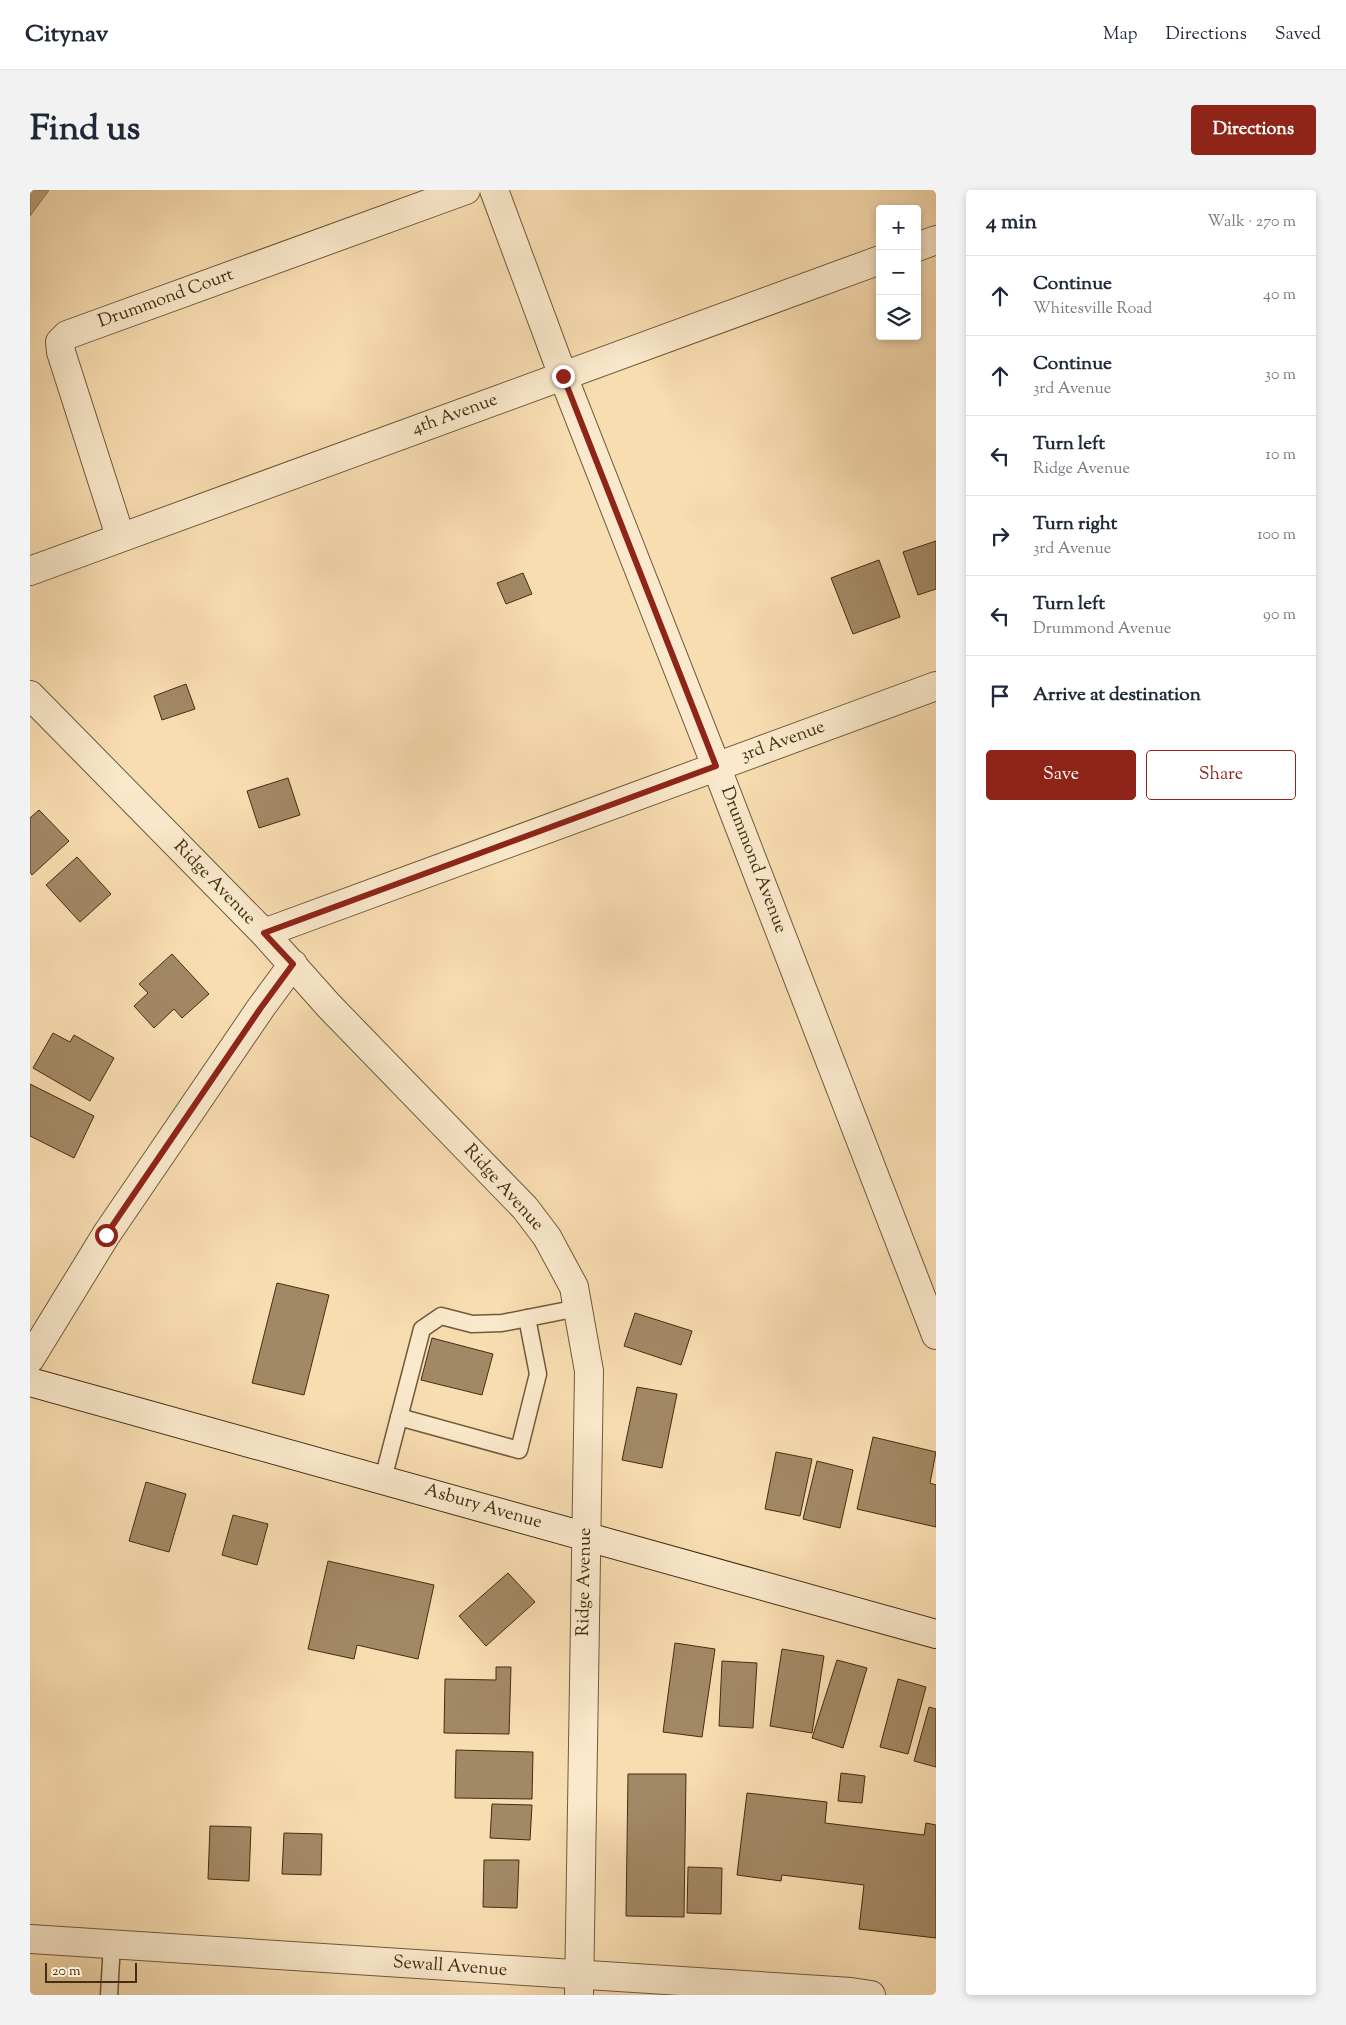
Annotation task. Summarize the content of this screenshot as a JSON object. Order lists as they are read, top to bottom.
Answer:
{
  "streets": {
    "street": [
      "Drummond Court",
      "4th Avenue",
      "3rd Avenue",
      "Drummond Avenue",
      "Ridge Avenue",
      "Asbury Avenue",
      "Sewall Avenue"
    ]
  },
  "crossings": [
    ["Drummond Court", "4th Avenue"],
    ["4th Avenue", "Drummond Avenue"],
    ["3rd Avenue", "Drummond Avenue"],
    ["3rd Avenue", "Ridge Avenue"],
    ["Ridge Avenue", "Asbury Avenue"],
    ["Ridge Avenue", "Sewall Avenue"]
  ],
  "scale_bar": "20 m",
  "page": {
    "header": "Citynav",
    "nav": ["Map", "Directions", "Saved"],
    "title": "Find us",
    "buttons": [
      "Directions",
      ["Save", "Share"]
    ],
    "heading": ["4 min", "Walk · 270 m"],
    "map_buttons": ["+", "−"],
    "list": [
      ["Continue", "Whitesville Road", "40 m"],
      ["Continue", "3rd Avenue", "30 m"],
      ["Turn left", "Ridge Avenue", "10 m"],
      ["Turn right", "3rd Avenue", "100 m"],
      ["Turn left", "Drummond Avenue", "90 m"],
      "Arrive at destination"
    ],
    "scale": "20 m"
  }
}
